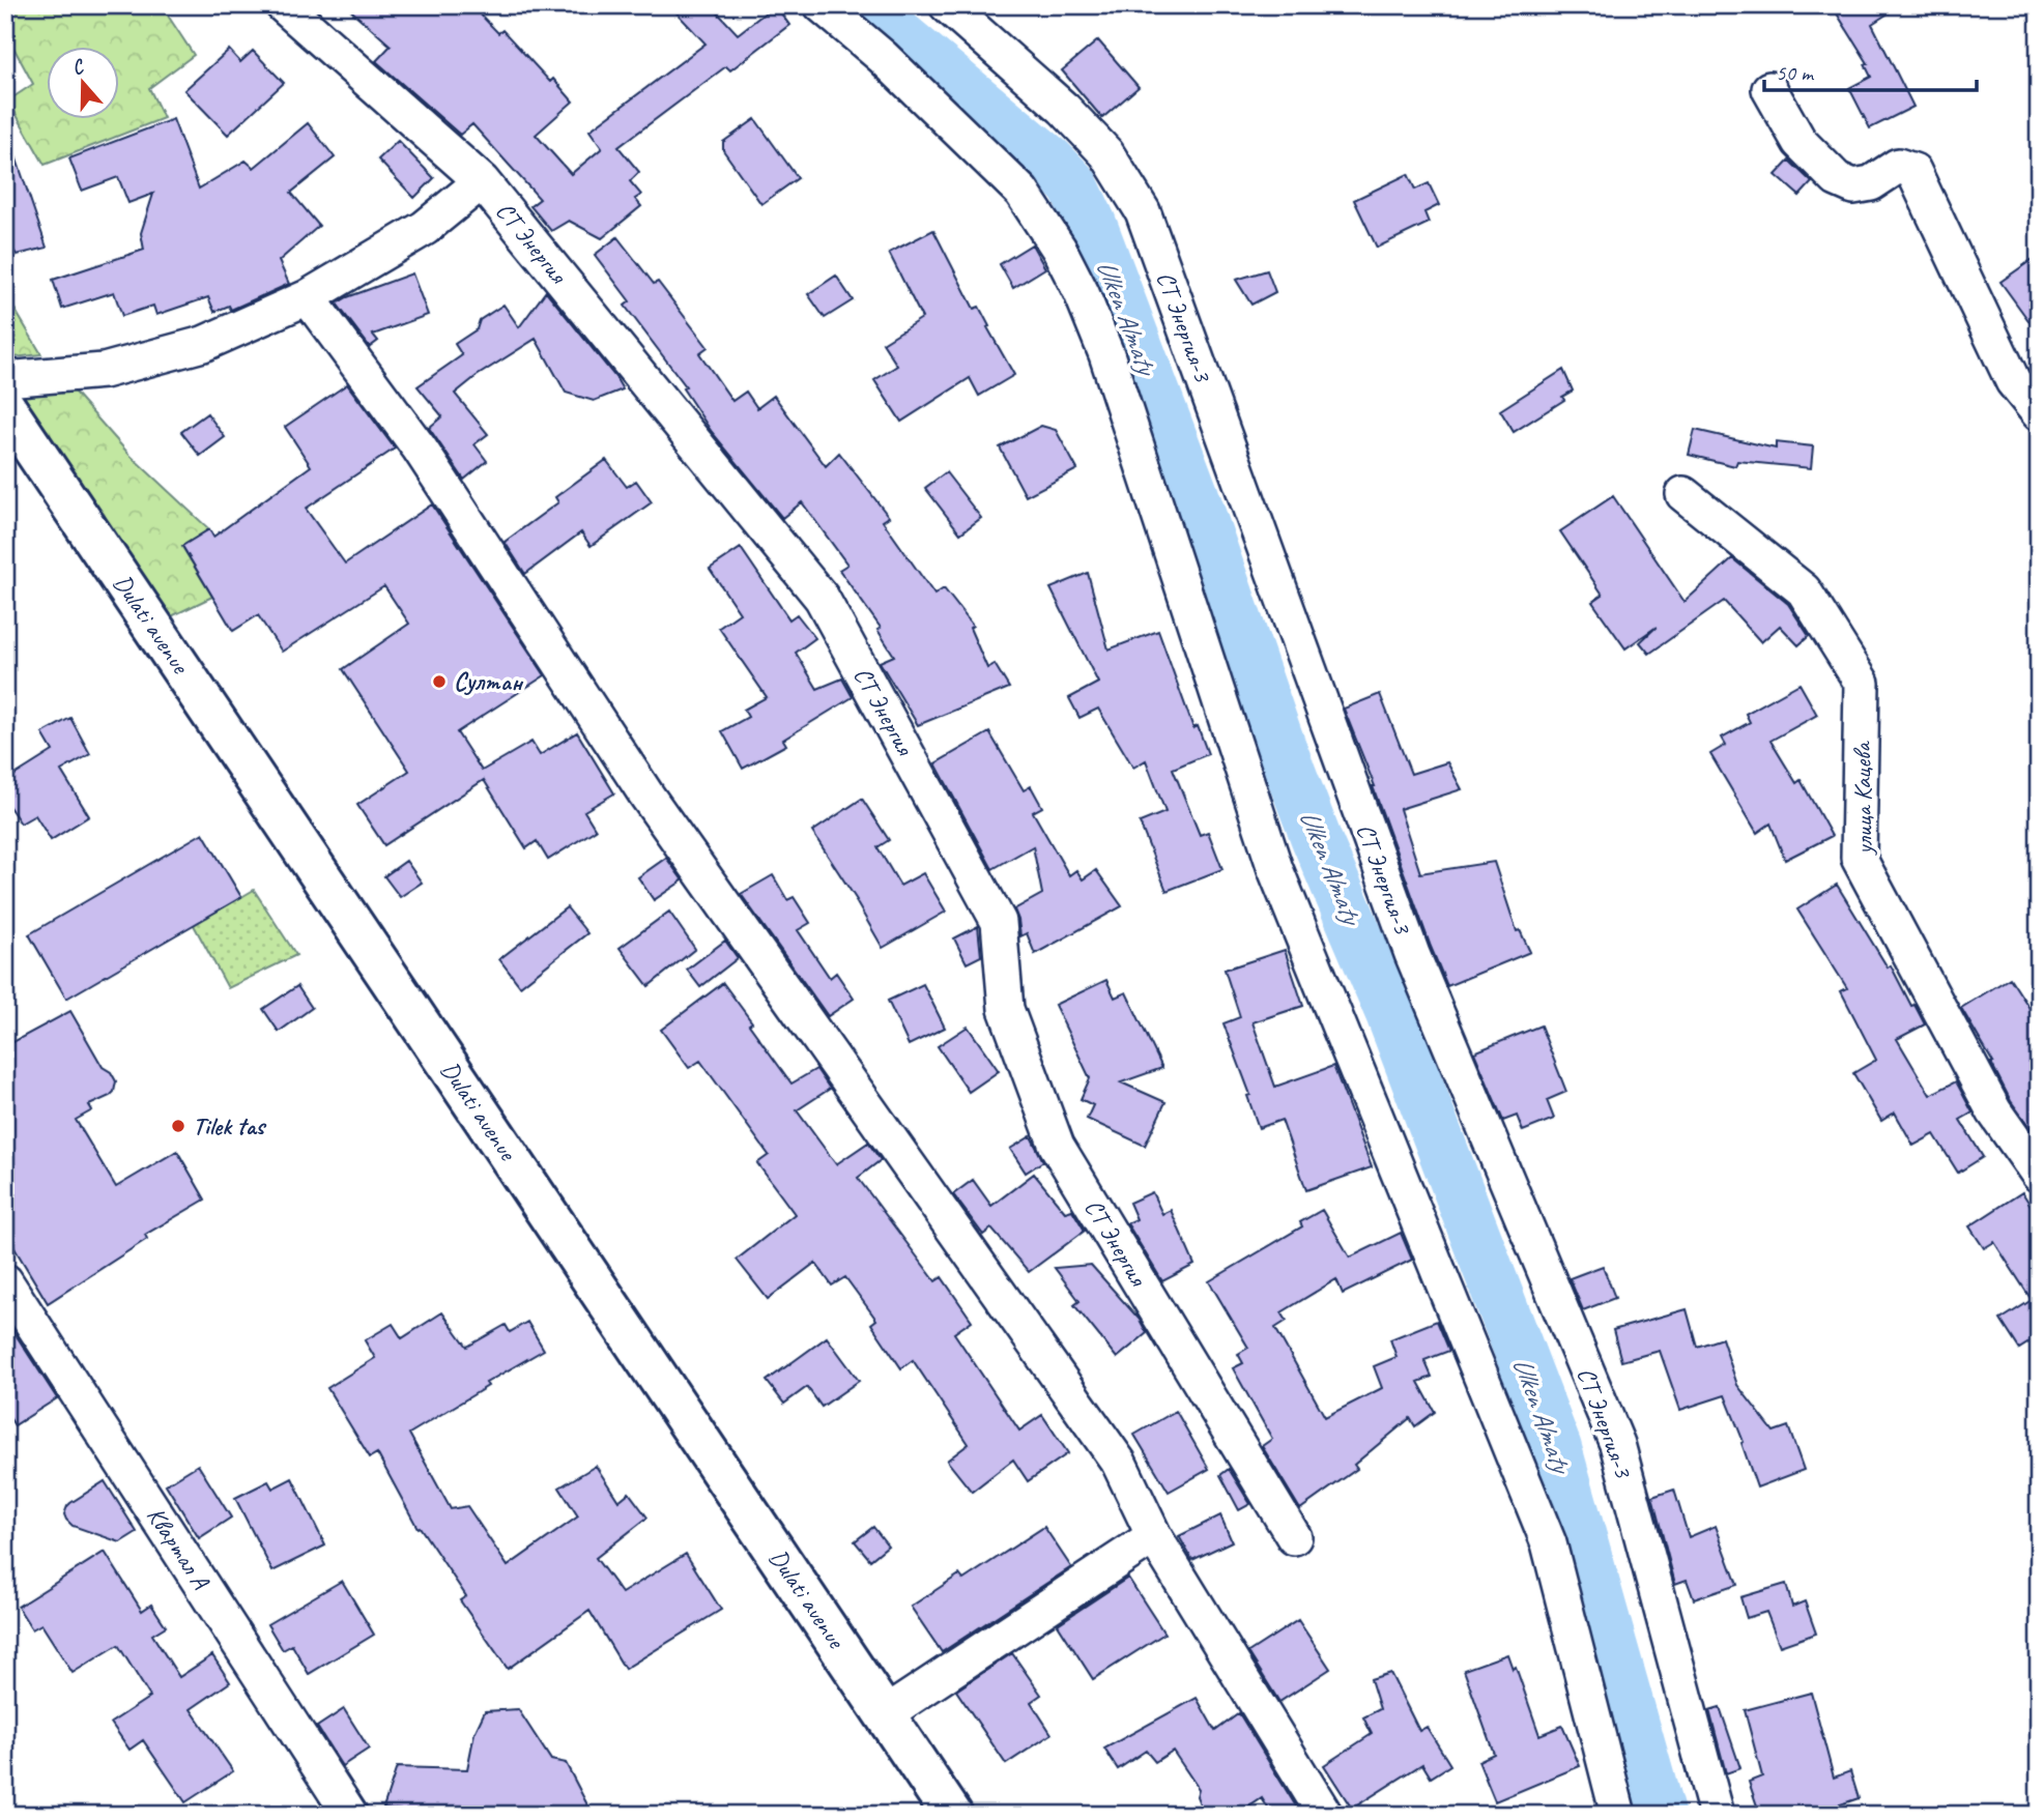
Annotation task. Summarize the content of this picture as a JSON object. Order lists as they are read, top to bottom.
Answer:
{
  "streets": {
    "main road": ["Dulati avenue"],
    "street": [
      "СТ Энергия",
      "СТ Энергия-3",
      "улица Кацева",
      "Квартал А"
    ]
  },
  "water": ["Ulken Almaty"],
  "places": ["Султан", "Tilek tas"],
  "scale_bar": "50 m",
  "north": "top"
}
